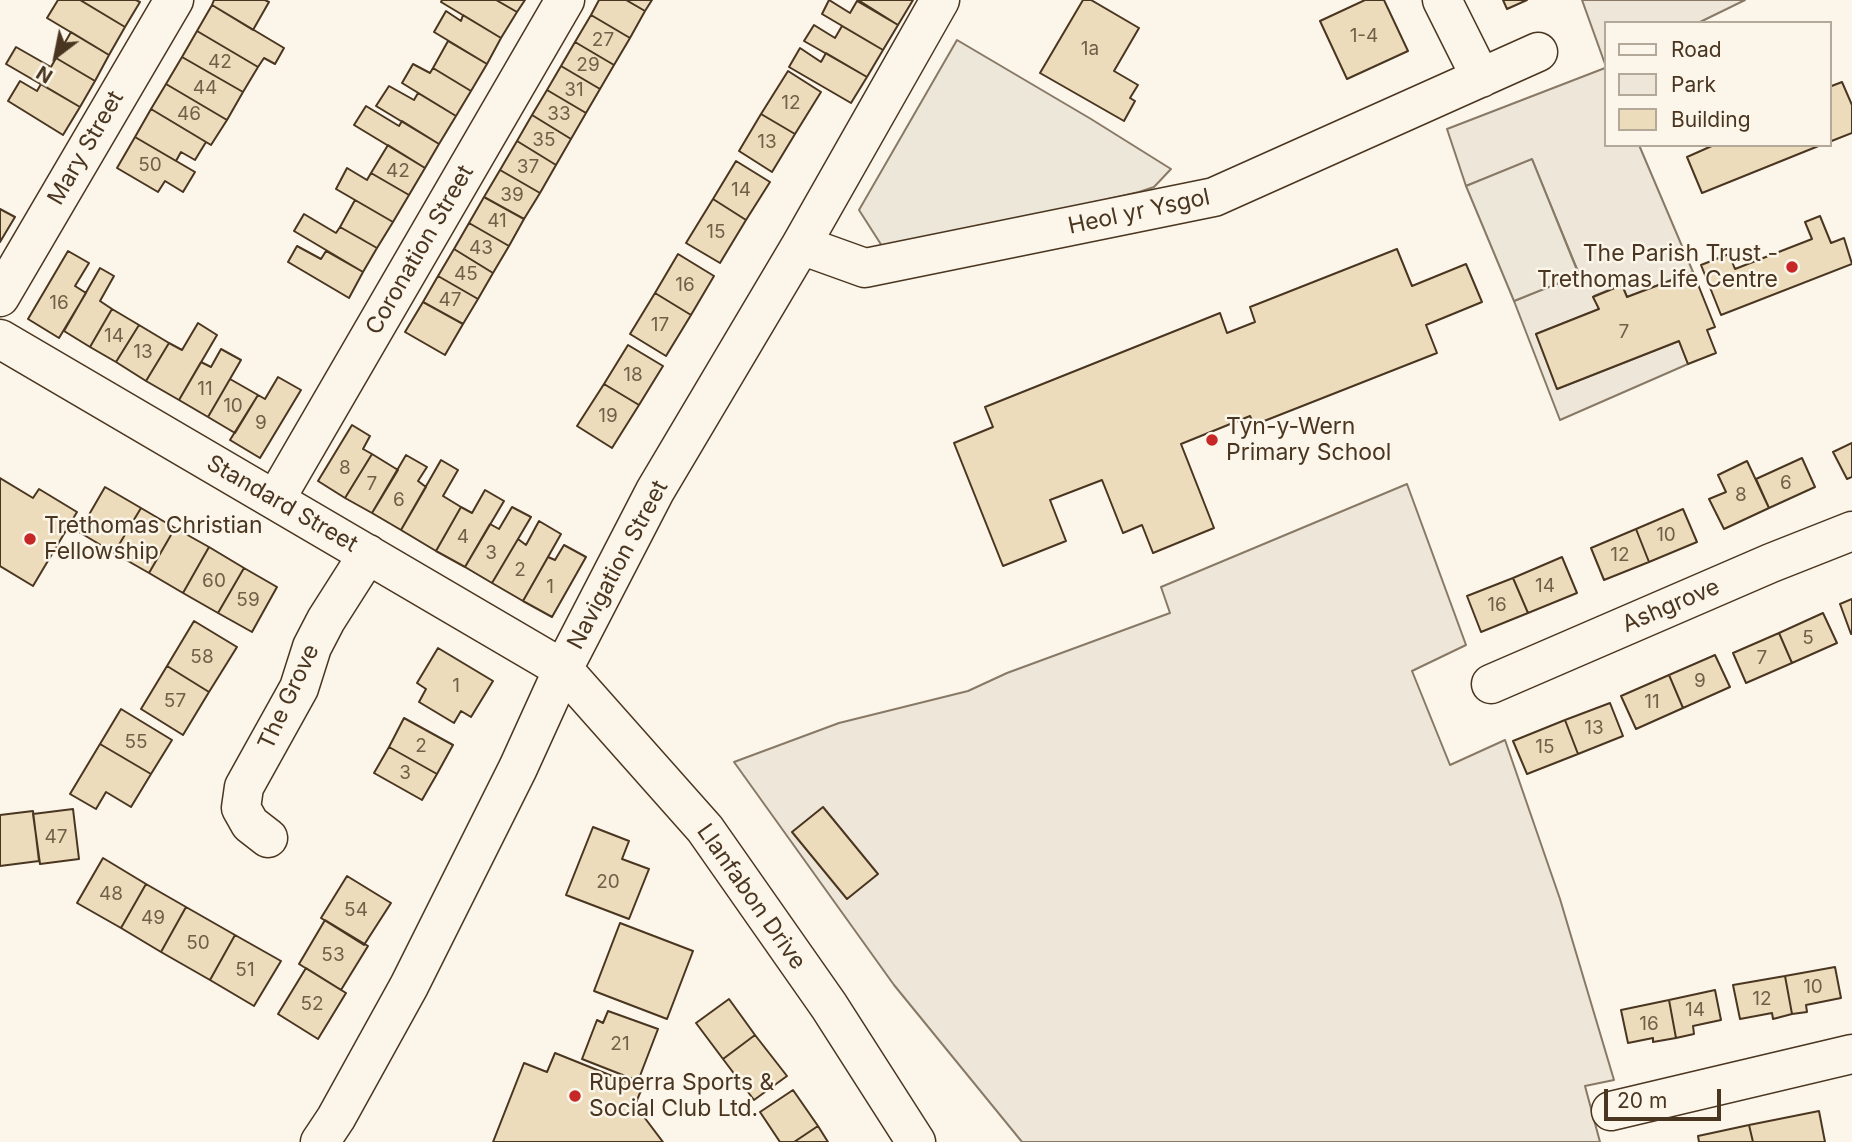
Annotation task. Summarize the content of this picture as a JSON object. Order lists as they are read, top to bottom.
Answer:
{
  "streets": {
    "street": [
      "Mary Street",
      "Heol yr Ysgol",
      "Coronation Street",
      "Standard Street",
      "Navigation Street",
      "Ashgrove",
      "The Grove",
      "Llanfabon Drive"
    ]
  },
  "crossings": [
    ["Heol yr Ysgol", "Navigation Street"],
    ["Coronation Street", "Standard Street"],
    ["Standard Street", "Navigation Street"],
    ["Standard Street", "The Grove"],
    ["Standard Street", "Llanfabon Drive"],
    ["Navigation Street", "Llanfabon Drive"]
  ],
  "places": [
    "The Parish Trust - Trethomas Life Centre",
    "Tyn-y-Wern Primary School",
    "Trethomas Christian Fellowship",
    "Ruperra Sports & Social Club Ltd."
  ],
  "house_numbers": [
    "1-4",
    "27",
    "1a",
    "42",
    "29",
    "44",
    "31",
    "12",
    "46",
    "33",
    "35",
    "13",
    "50",
    "37",
    "42",
    "14",
    "39",
    "41",
    "15",
    "43",
    "45",
    "16",
    "47",
    "16",
    "17",
    "7",
    "14",
    "13",
    "18",
    "11",
    "10",
    "19",
    "9",
    "8",
    "6",
    "7",
    "8",
    "6",
    "10",
    "4",
    "3",
    "12",
    "2",
    "60",
    "14",
    "1",
    "59",
    "16",
    "5",
    "58",
    "7",
    "9",
    "1",
    "57",
    "11",
    "13",
    "55",
    "2",
    "15",
    "3",
    "47",
    "20",
    "48",
    "54",
    "49",
    "50",
    "53",
    "51",
    "10",
    "12",
    "52",
    "14",
    "16",
    "21"
  ],
  "legend": ["Road", "Park", "Building"],
  "scale_bar": "20 m",
  "north": "bottom left"
}
